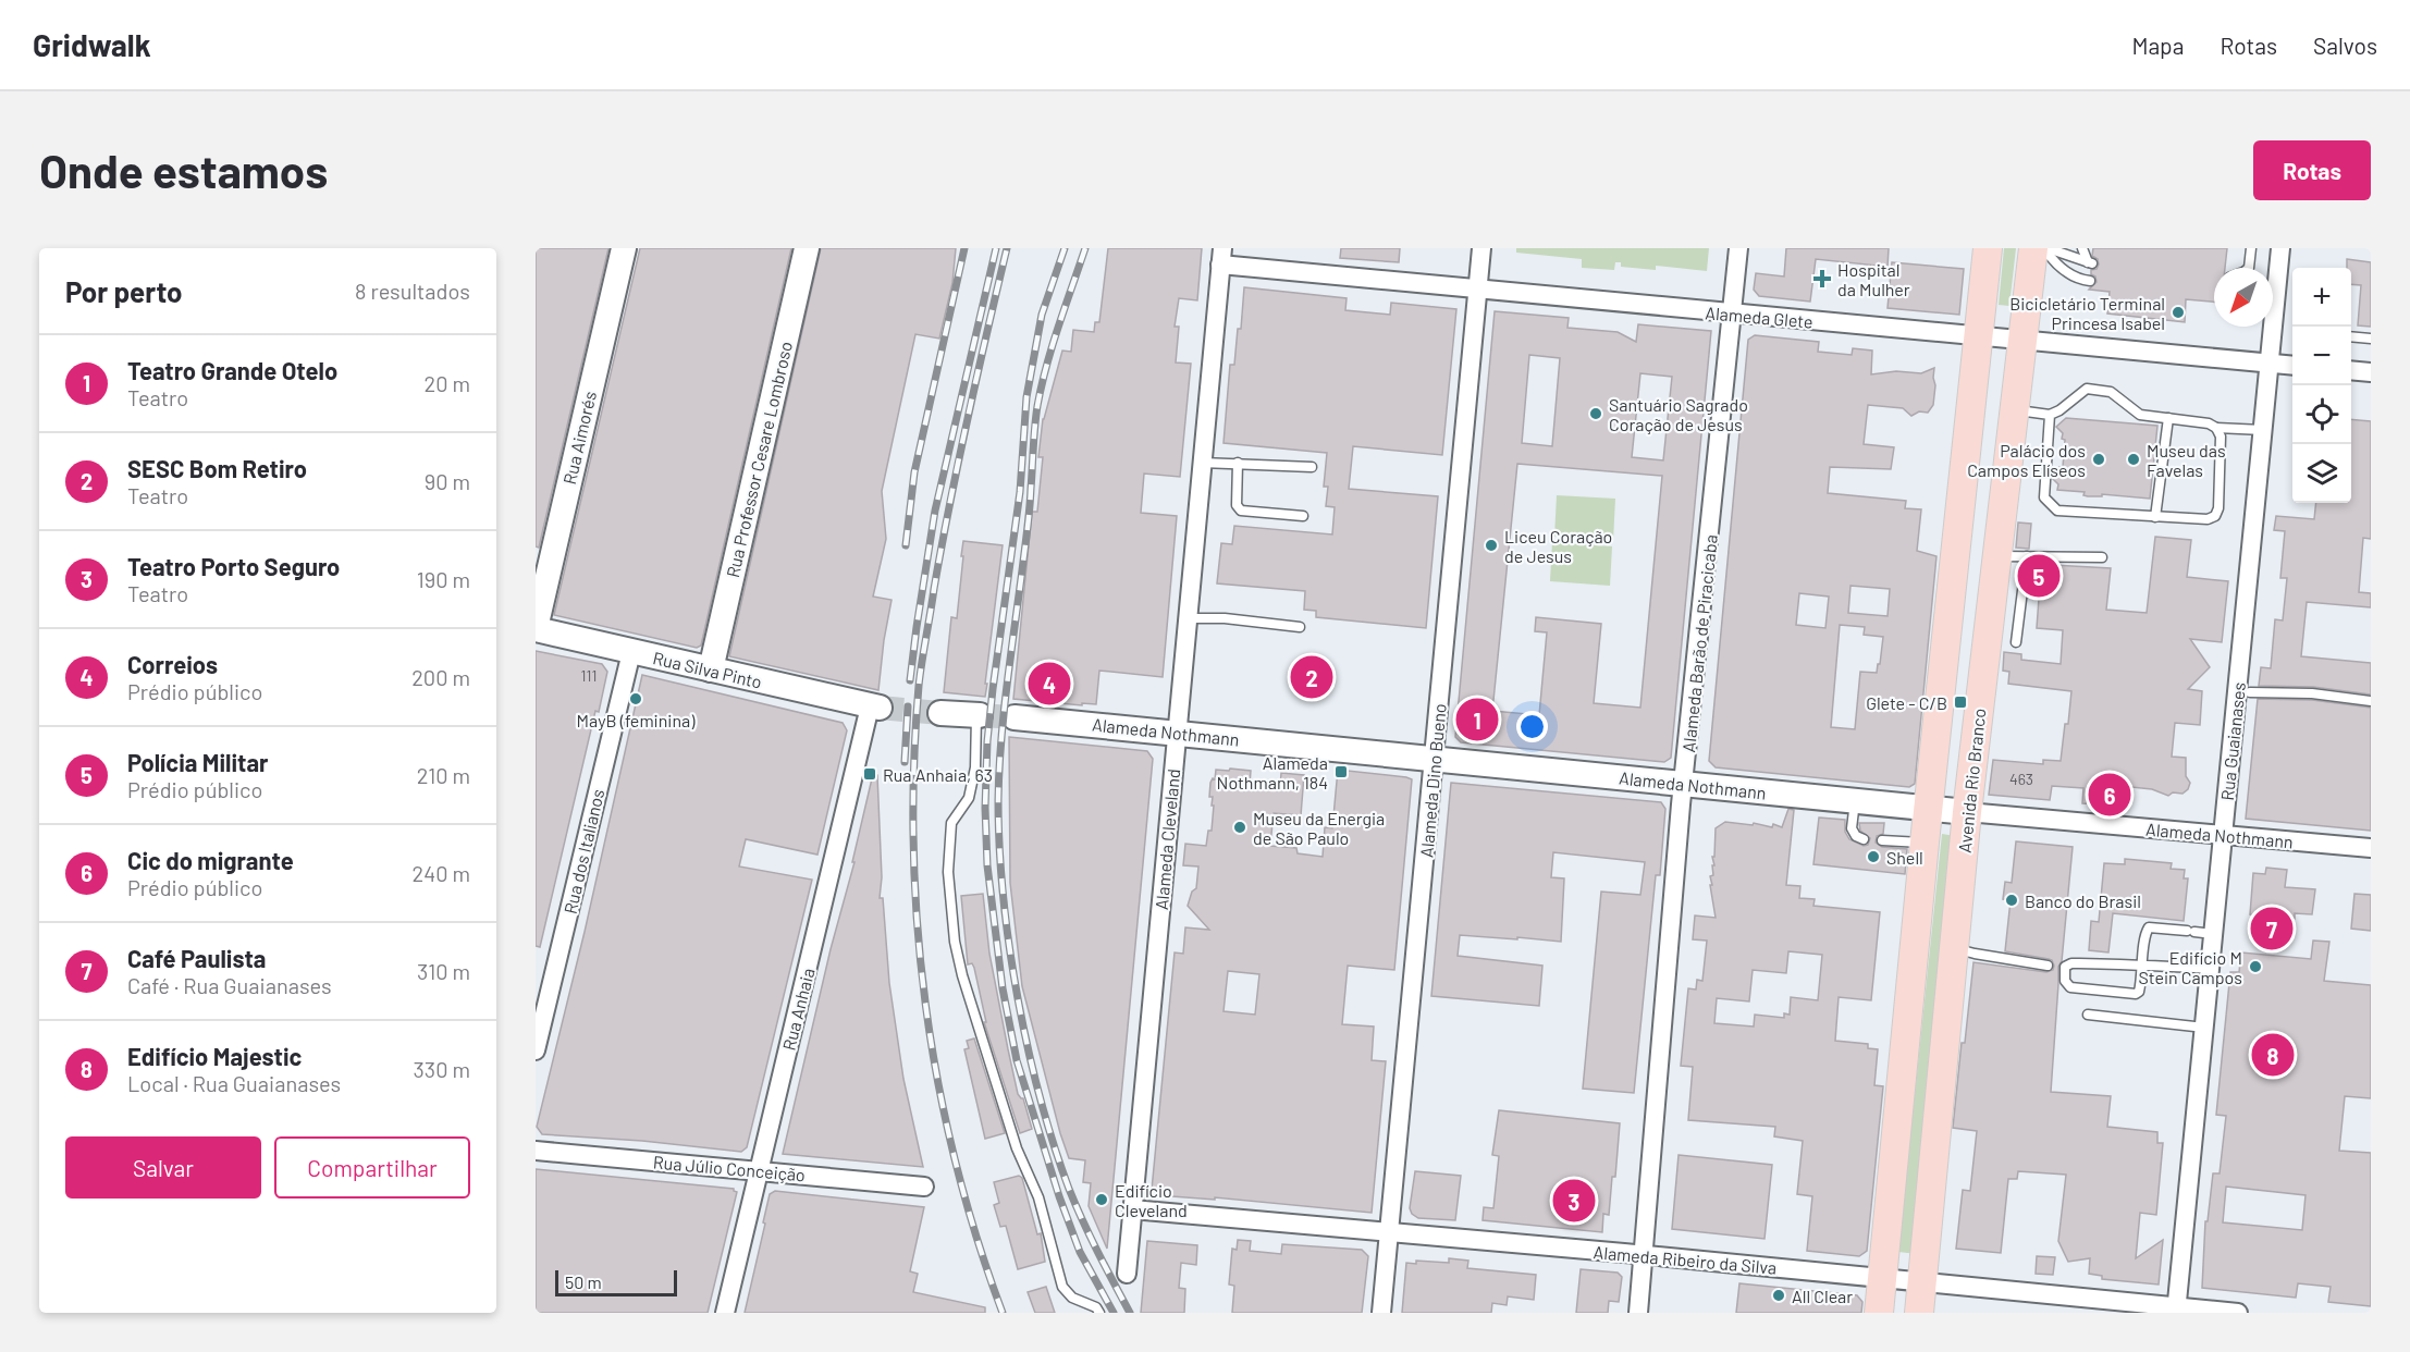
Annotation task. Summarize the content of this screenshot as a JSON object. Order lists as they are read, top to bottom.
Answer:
{
  "streets": {
    "main road": ["Avenida Rio Branco"],
    "street": [
      "Alameda Glete",
      "Rua Aimorés",
      "Rua Professor Cesare Lombroso",
      "Alameda Barão de Piracicaba",
      "Rua Silva Pinto",
      "Alameda Nothmann",
      "Rua Guaianases",
      "Alameda Dino Bueno",
      "Alameda Cleveland",
      "Rua dos Italianos",
      "Rua Anhaia",
      "Rua Júlio Conceição",
      "Alameda Ribeiro da Silva"
    ]
  },
  "crossings": [
    ["Alameda Glete", "Alameda Barão de Piracicaba"],
    ["Alameda Glete", "Rua Guaianases"],
    ["Alameda Glete", "Alameda Dino Bueno"],
    ["Alameda Glete", "Avenida Rio Branco"],
    ["Alameda Glete", "Alameda Cleveland"],
    ["Rua Aimorés", "Rua Silva Pinto"],
    ["Rua Professor Cesare Lombroso", "Rua Silva Pinto"],
    ["Alameda Barão de Piracicaba", "Alameda Nothmann"],
    ["Alameda Barão de Piracicaba", "Alameda Ribeiro da Silva"],
    ["Rua Silva Pinto", "Rua dos Italianos"],
    ["Rua Silva Pinto", "Rua Anhaia"],
    ["Alameda Nothmann", "Rua Guaianases"],
    ["Alameda Nothmann", "Alameda Dino Bueno"],
    ["Alameda Nothmann", "Avenida Rio Branco"],
    ["Alameda Nothmann", "Alameda Cleveland"],
    ["Rua Guaianases", "Alameda Ribeiro da Silva"],
    ["Alameda Dino Bueno", "Alameda Ribeiro da Silva"],
    ["Avenida Rio Branco", "Alameda Ribeiro da Silva"],
    ["Alameda Cleveland", "Alameda Ribeiro da Silva"],
    ["Rua Anhaia", "Rua Júlio Conceição"]
  ],
  "places": {
    "health": ["Hospital da Mulher"],
    "other": [
      "Bicicletário Terminal Princesa Isabel",
      "Santuário Sagrado Coração de Jesus",
      "Palácio dos Campos Elíseos",
      "Museu das Favelas",
      "Liceu Coração de Jesus",
      "MayB (feminina)",
      "Museu da Energia de São Paulo",
      "Shell",
      "Banco do Brasil",
      "Edifício M Stein Campos",
      "Edifício Cleveland",
      "All Clear"
    ],
    "transit": ["Glete - C/B", "Alameda Nothmann, 184", "Rua Anhaia, 63"]
  },
  "house_numbers": ["111", "463"],
  "scale_bar": "50 m",
  "north": "bottom left",
  "page": {
    "header": "Gridwalk",
    "nav": ["Mapa", "Rotas", "Salvos"],
    "buttons": [
      "Rotas",
      ["Salvar", "Compartilhar"]
    ],
    "title": "Onde estamos",
    "heading": ["Por perto", "8 resultados"],
    "map_buttons": ["+", "−"],
    "list": [
      {
        "mark": "1",
        "name": "Teatro Grande Otelo",
        "note": "Teatro",
        "value": "20 m"
      },
      {
        "mark": "2",
        "name": "SESC Bom Retiro",
        "note": "Teatro",
        "value": "90 m"
      },
      {
        "mark": "3",
        "name": "Teatro Porto Seguro",
        "note": "Teatro",
        "value": "190 m"
      },
      {
        "mark": "4",
        "name": "Correios",
        "note": "Prédio público",
        "value": "200 m"
      },
      {
        "mark": "5",
        "name": "Polícia Militar",
        "note": "Prédio público",
        "value": "210 m"
      },
      {
        "mark": "6",
        "name": "Cic do migrante",
        "note": "Prédio público",
        "value": "240 m"
      },
      {
        "mark": "7",
        "name": "Café Paulista",
        "note": "Café · Rua Guaianases",
        "value": "310 m"
      },
      {
        "mark": "8",
        "name": "Edifício Majestic",
        "note": "Local · Rua Guaianases",
        "value": "330 m"
      }
    ],
    "pins": [
      "5",
      "2",
      "4",
      "1",
      "6",
      "7",
      "8",
      "3"
    ],
    "scale": "50 m"
  }
}
